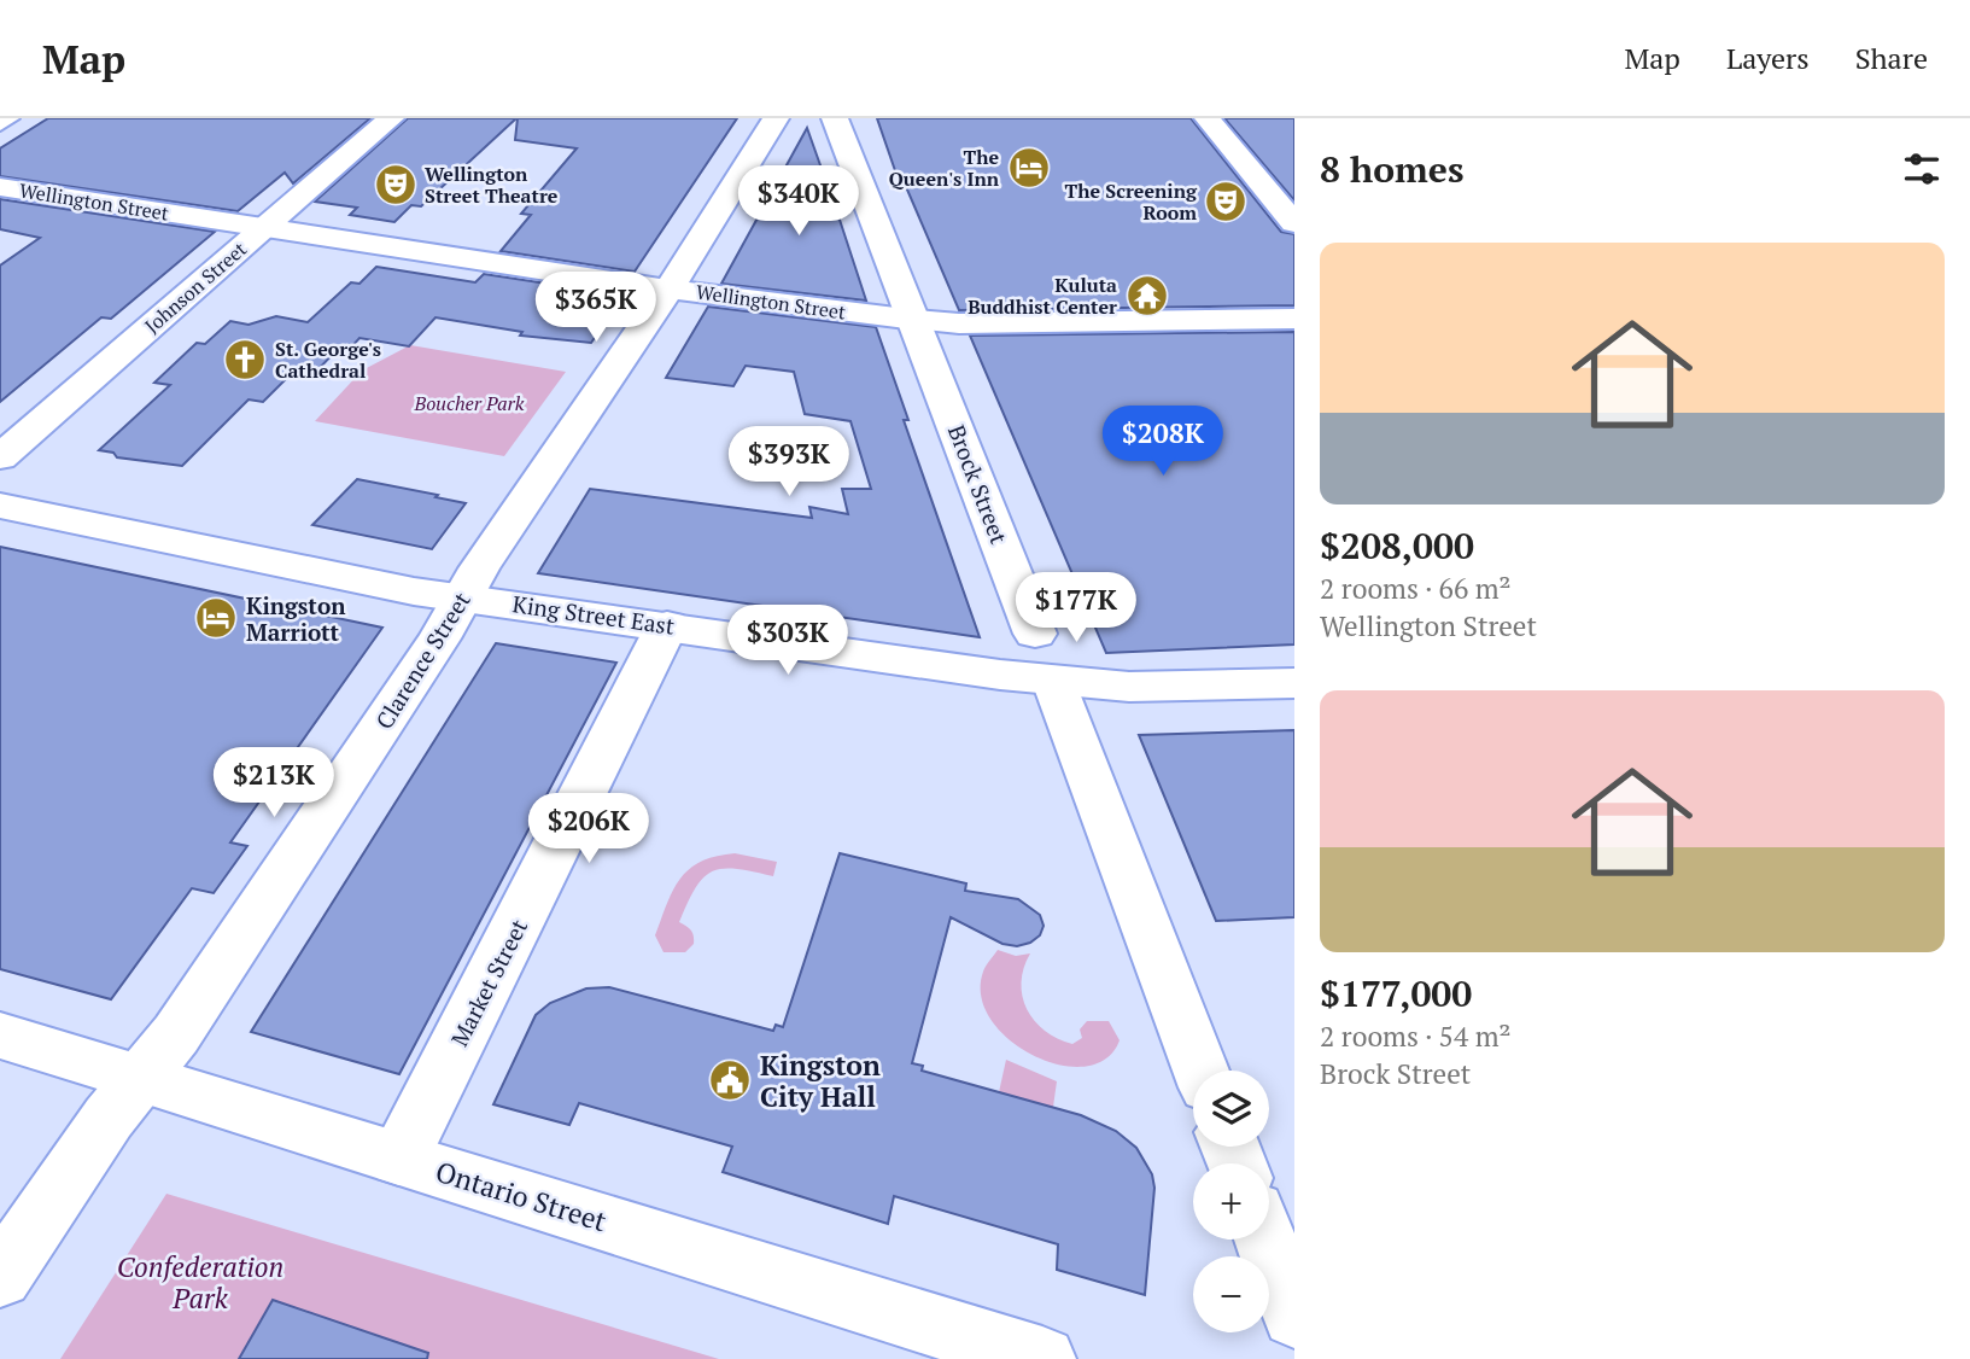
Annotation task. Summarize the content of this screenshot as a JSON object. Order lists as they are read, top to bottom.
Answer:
{
  "streets": {
    "main road": [
      "Wellington Street",
      "Johnson Street",
      "Brock Street",
      "King Street East",
      "Clarence Street",
      "Market Street",
      "Ontario Street"
    ]
  },
  "crossings": [
    ["Wellington Street", "Johnson Street"],
    ["Wellington Street", "Brock Street"],
    ["Wellington Street", "Clarence Street"],
    ["Brock Street", "King Street East"],
    ["King Street East", "Clarence Street"],
    ["King Street East", "Market Street"],
    ["Clarence Street", "Ontario Street"],
    ["Market Street", "Ontario Street"]
  ],
  "parks": ["Boucher Park", "Confederation Park"],
  "places": {
    "hotel": ["The Queen's Inn", "Kingston Marriott"],
    "theatre": ["Wellington Street Theatre", "The Screening Room"],
    "temple": ["Kuluta Buddhist Center"],
    "church": ["St. George's Cathedral"],
    "public building": ["Kingston City Hall"]
  },
  "page": {
    "header": "Map",
    "nav": ["Map", "Layers", "Share"],
    "heading": "8 homes",
    "price": [
      "$340K",
      "$365K",
      "$208K",
      "$393K",
      "$177K",
      "$303K",
      "$213K",
      "$206K"
    ],
    "list": [
      {
        "name": "$208,000",
        "note": "2 rooms · 66 m² · Wellington Street"
      },
      {
        "name": "$177,000",
        "note": "2 rooms · 54 m² · Brock Street"
      }
    ],
    "map_buttons": ["+", "−"]
  }
}
